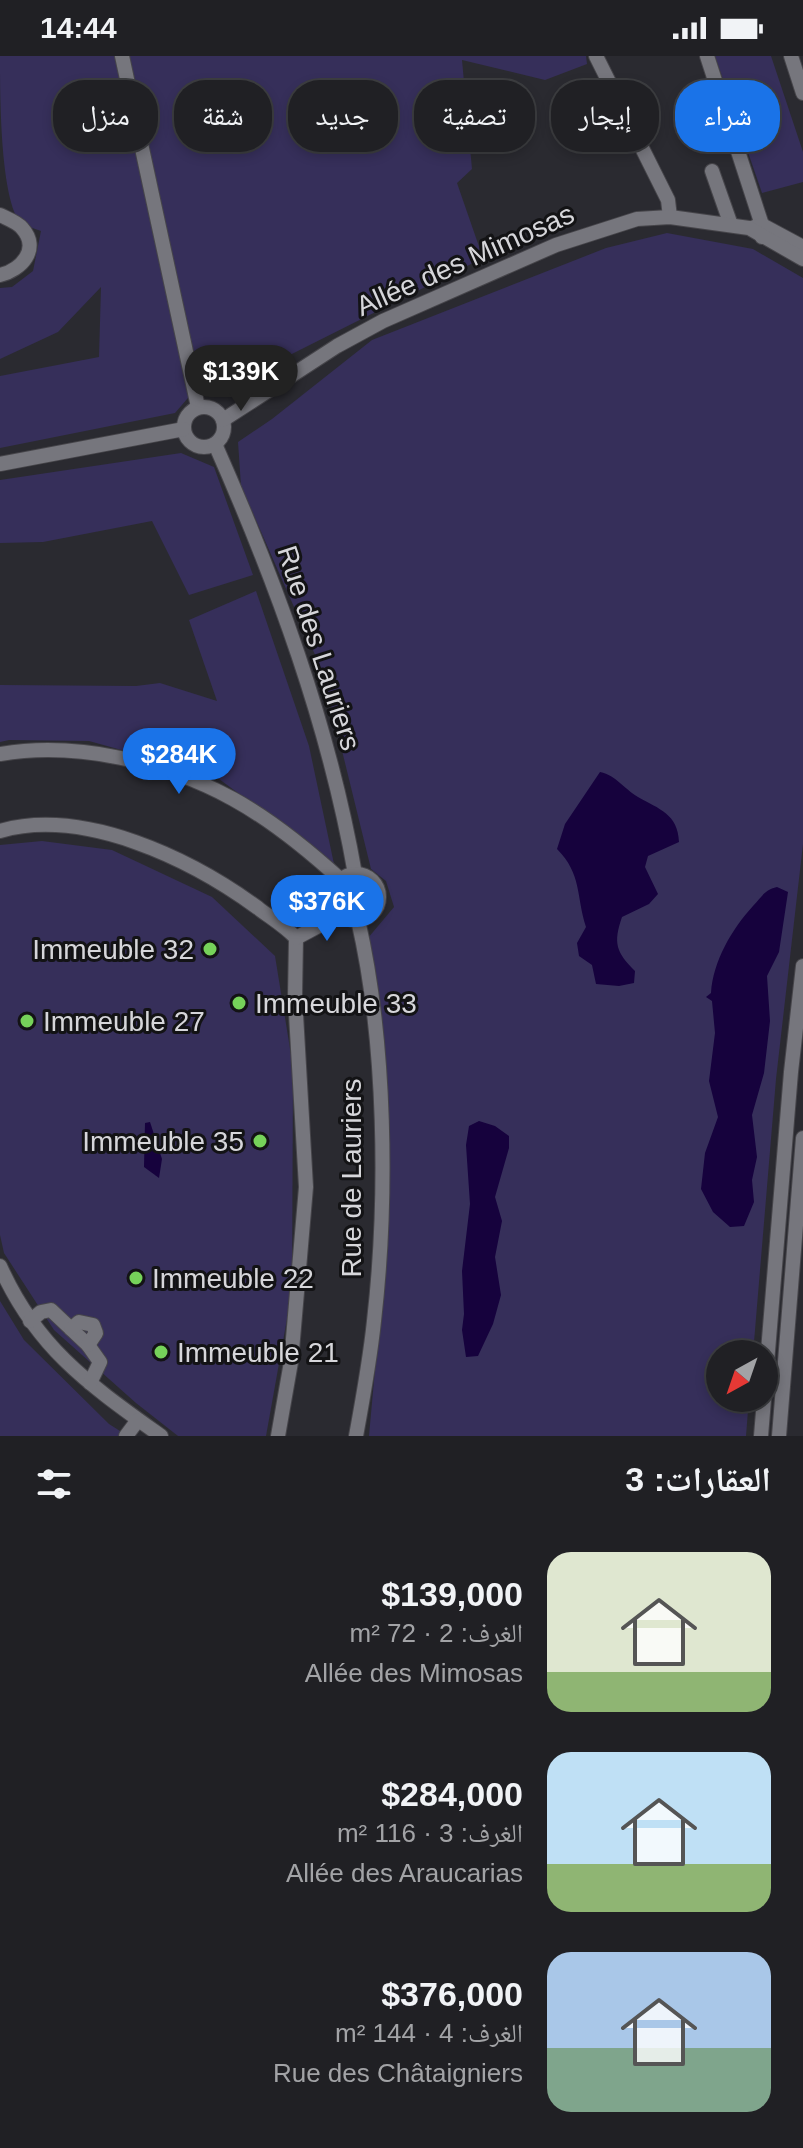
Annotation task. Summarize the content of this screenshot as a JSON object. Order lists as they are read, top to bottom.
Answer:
{
  "streets": {
    "street": ["Allée des Mimosas", "Rue des Lauriers", "Rue de Lauriers"]
  },
  "crossings": [
    ["Allée des Mimosas", "Rue des Lauriers"],
    ["Rue des Lauriers", "Rue de Lauriers"]
  ],
  "places": [
    "Immeuble 32",
    "Immeuble 33",
    "Immeuble 27",
    "Immeuble 35",
    "Immeuble 22",
    "Immeuble 21"
  ],
  "north": "bottom left",
  "page": {
    "status": "14:44",
    "chip": [
      "شراء",
      "إيجار",
      "تصفية",
      "جديد",
      "شقة",
      "منزل"
    ],
    "price": ["$139K", "$284K", "$376K"],
    "heading": "العقارات: 3",
    "list": [
      {
        "name": "$139,000",
        "note": "الغرف: 2 · 72 m² · Allée des Mimosas"
      },
      {
        "name": "$284,000",
        "note": "الغرف: 3 · 116 m² · Allée des Araucarias"
      },
      {
        "name": "$376,000",
        "note": "الغرف: 4 · 144 m² · Rue des Châtaigniers"
      }
    ]
  }
}
